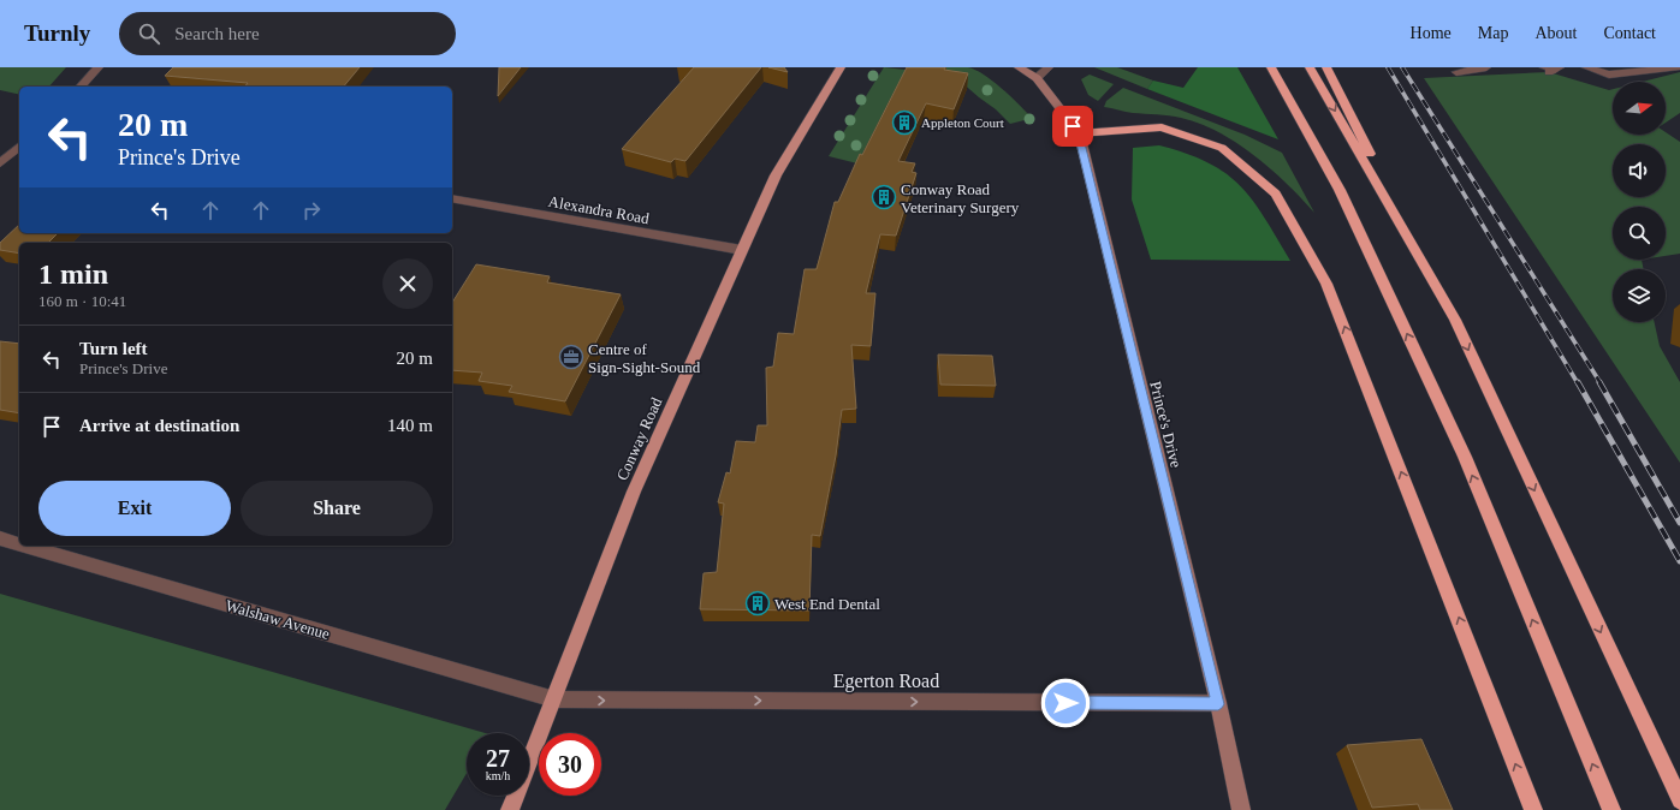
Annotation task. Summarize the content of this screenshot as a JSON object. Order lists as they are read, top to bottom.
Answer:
{
  "streets": {
    "main road": ["Prince's Drive", "Conway Road"],
    "street": ["Alexandra Road", "Walshaw Avenue", "Egerton Road"]
  },
  "crossings": [
    ["Alexandra Road", "Conway Road"],
    ["Prince's Drive", "Egerton Road"],
    ["Conway Road", "Walshaw Avenue"],
    ["Conway Road", "Egerton Road"],
    ["Walshaw Avenue", "Egerton Road"]
  ],
  "one_way": ["Egerton Road"],
  "places": {
    "building": ["Appleton Court", "Conway Road Veterinary Surgery", "West End Dental"],
    "office": ["Centre of Sign-Sight-Sound"]
  },
  "north": "right",
  "page": {
    "header": "Turnly",
    "search": "Search here",
    "nav": [
      "Home",
      "Map",
      "About",
      "Contact"
    ],
    "turn": ["20 m", "Prince's Drive"],
    "heading": ["1 min", "160 m · 10:41"],
    "list": [
      {
        "name": "Turn left",
        "note": "Prince's Drive",
        "value": "20 m"
      },
      {
        "name": "Arrive at destination",
        "value": "140 m"
      }
    ],
    "buttons": ["Exit", "Share"],
    "speed": "27 km/h",
    "limit": "30"
  }
}
